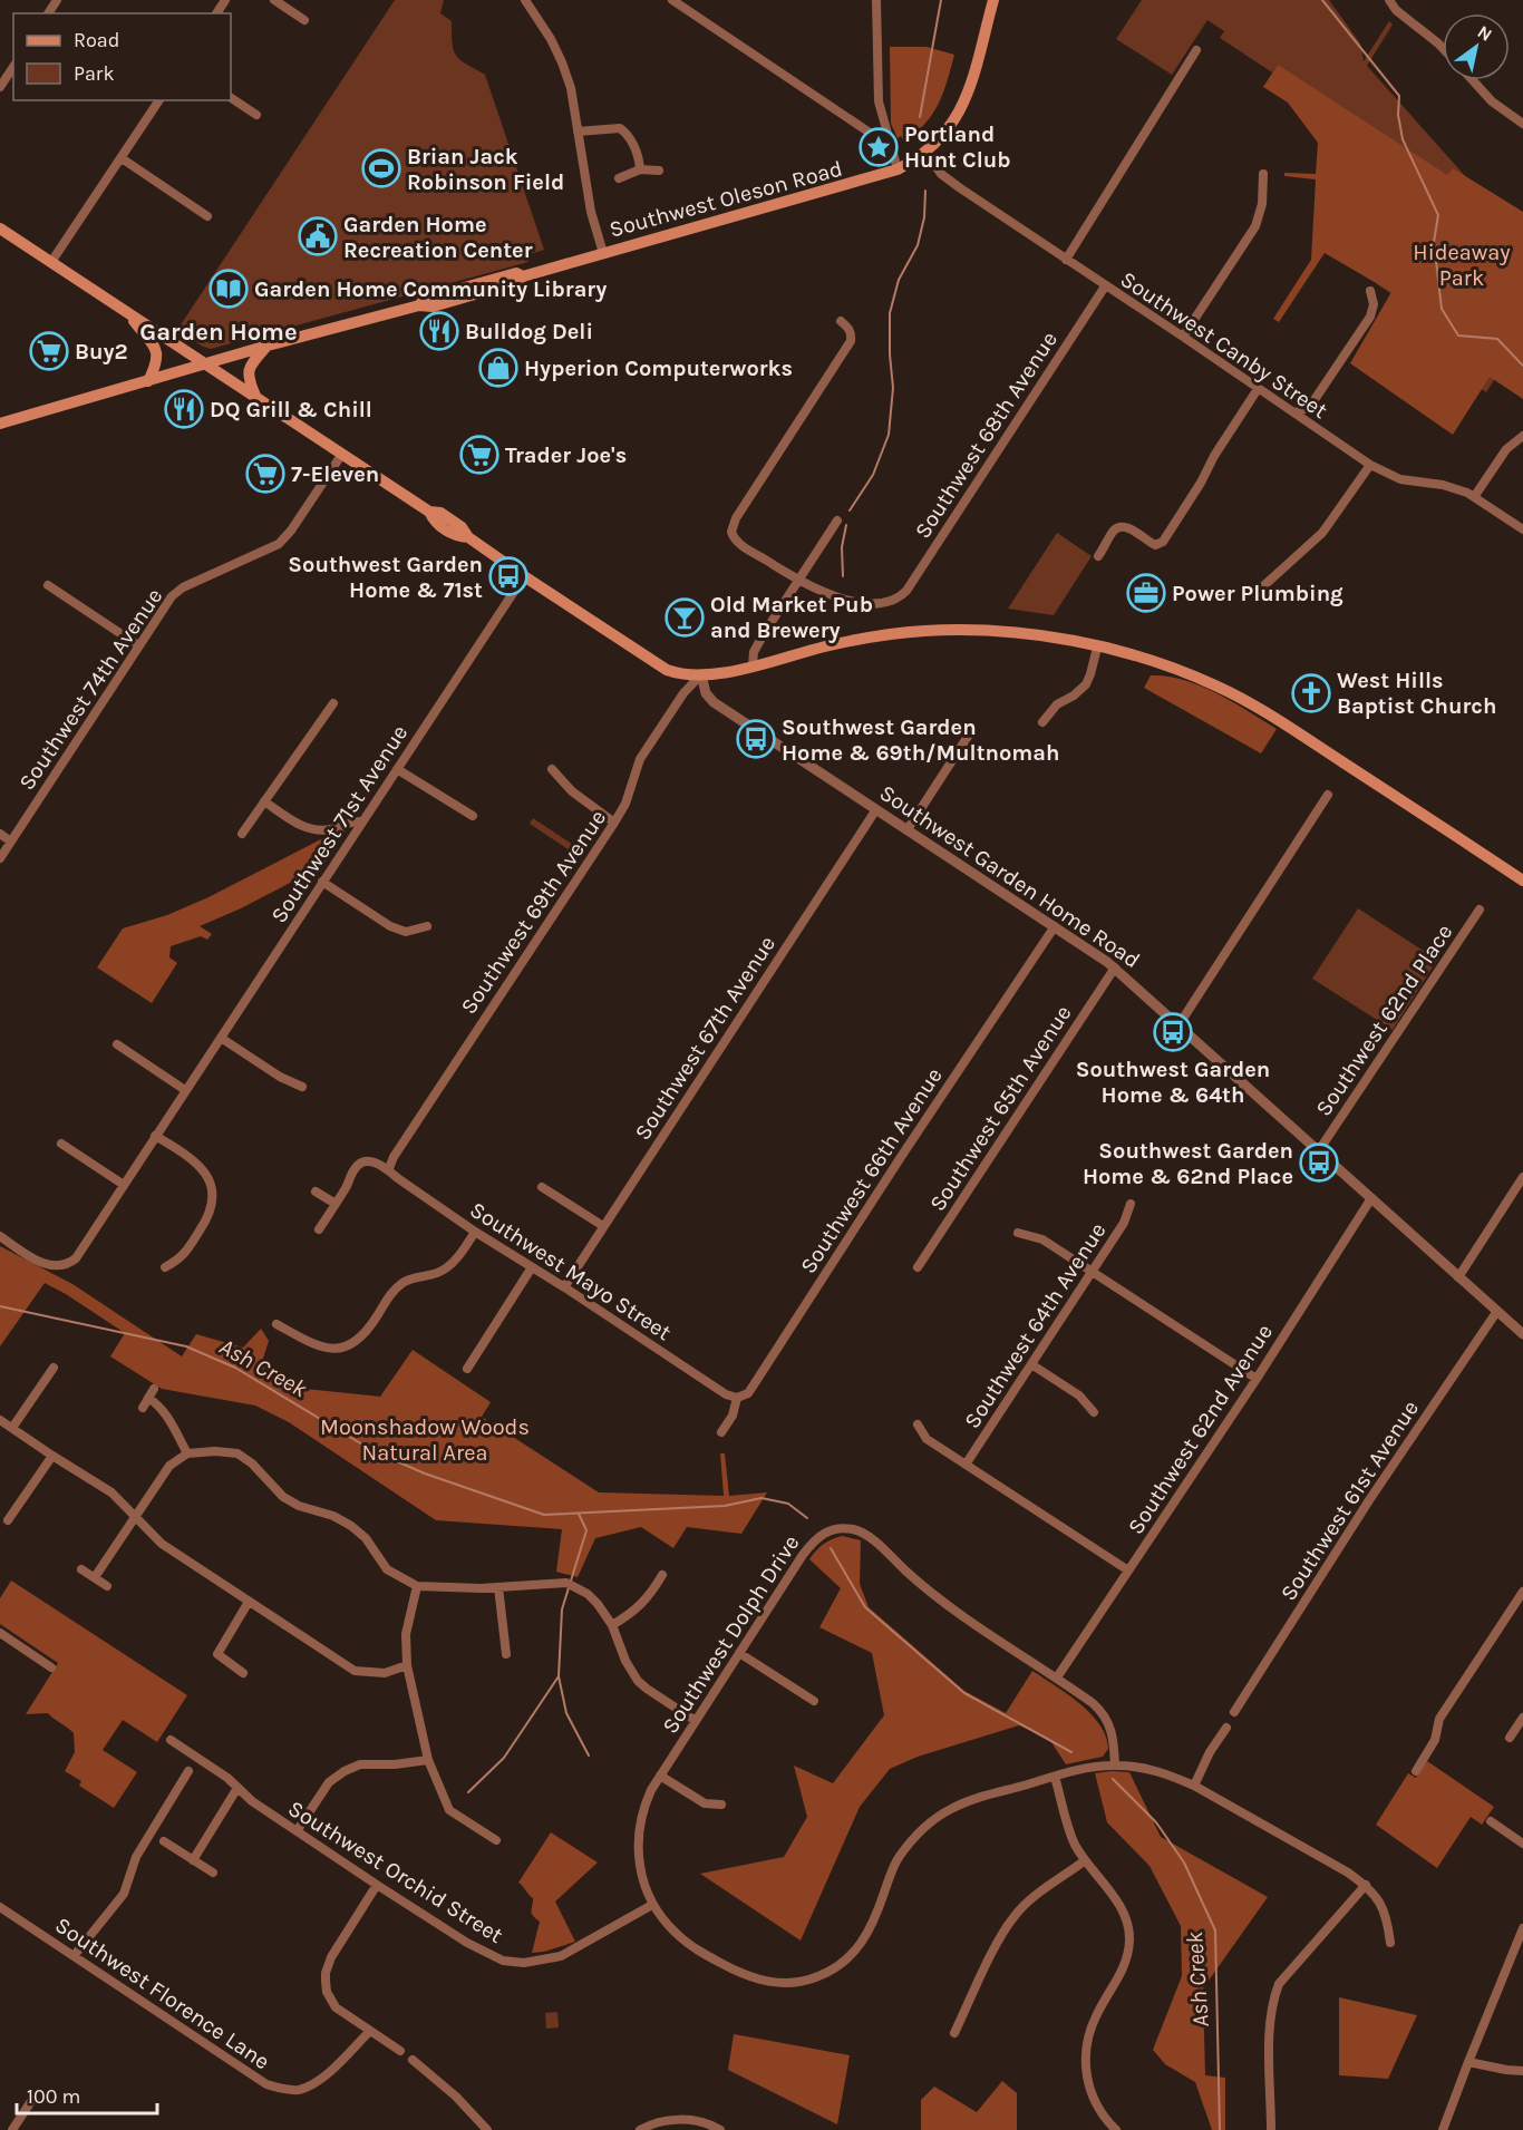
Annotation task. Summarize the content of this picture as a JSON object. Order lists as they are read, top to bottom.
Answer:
{
  "streets": {
    "main road": ["Southwest Oleson Road"],
    "street": [
      "Southwest Canby Street",
      "Southwest 68th Avenue",
      "Southwest 74th Avenue",
      "Southwest 71st Avenue",
      "Southwest Garden Home Road",
      "Southwest 69th Avenue",
      "Southwest 62nd Place",
      "Southwest 67th Avenue",
      "Southwest 65th Avenue",
      "Southwest 66th Avenue",
      "Southwest Mayo Street",
      "Southwest 64th Avenue",
      "Southwest 62nd Avenue",
      "Southwest 61st Avenue",
      "Southwest Dolph Drive",
      "Southwest Orchid Street",
      "Southwest Florence Lane"
    ]
  },
  "crossings": [
    ["Southwest Oleson Road", "Southwest Canby Street"],
    ["Southwest Canby Street", "Southwest 68th Avenue"],
    ["Southwest Garden Home Road", "Southwest 69th Avenue"],
    ["Southwest Garden Home Road", "Southwest 62nd Place"],
    ["Southwest Garden Home Road", "Southwest 67th Avenue"],
    ["Southwest Garden Home Road", "Southwest 65th Avenue"],
    ["Southwest Garden Home Road", "Southwest 66th Avenue"],
    ["Southwest Garden Home Road", "Southwest 62nd Avenue"],
    ["Southwest Garden Home Road", "Southwest 61st Avenue"],
    ["Southwest 69th Avenue", "Southwest Mayo Street"],
    ["Southwest 67th Avenue", "Southwest Mayo Street"],
    ["Southwest 66th Avenue", "Southwest Mayo Street"],
    ["Southwest 62nd Avenue", "Southwest Dolph Drive"],
    ["Southwest Dolph Drive", "Southwest Orchid Street"]
  ],
  "districts": ["Garden Home"],
  "water": ["Ash Creek"],
  "parks": ["Hideaway Park", "Moonshadow Woods Natural Area"],
  "places": {
    "place": ["Portland Hunt Club"],
    "sports": ["Brian Jack Robinson Field"],
    "public building": ["Garden Home Recreation Center"],
    "library": ["Garden Home Community Library"],
    "restaurant": ["Bulldog Deli", "DQ Grill & Chill"],
    "supermarket": ["Buy2", "Trader Joe's", "7-Eleven"],
    "shop": ["Hyperion Computerworks"],
    "bus stop": [
      "Southwest Garden Home & 71st",
      "Southwest Garden Home & 69th/Multnomah",
      "Southwest Garden Home & 64th",
      "Southwest Garden Home & 62nd Place"
    ],
    "office": ["Power Plumbing"],
    "bar": ["Old Market Pub and Brewery"],
    "church": ["West Hills Baptist Church"]
  },
  "legend": ["Road", "Park"],
  "scale_bar": "100 m",
  "north": "top right"
}
